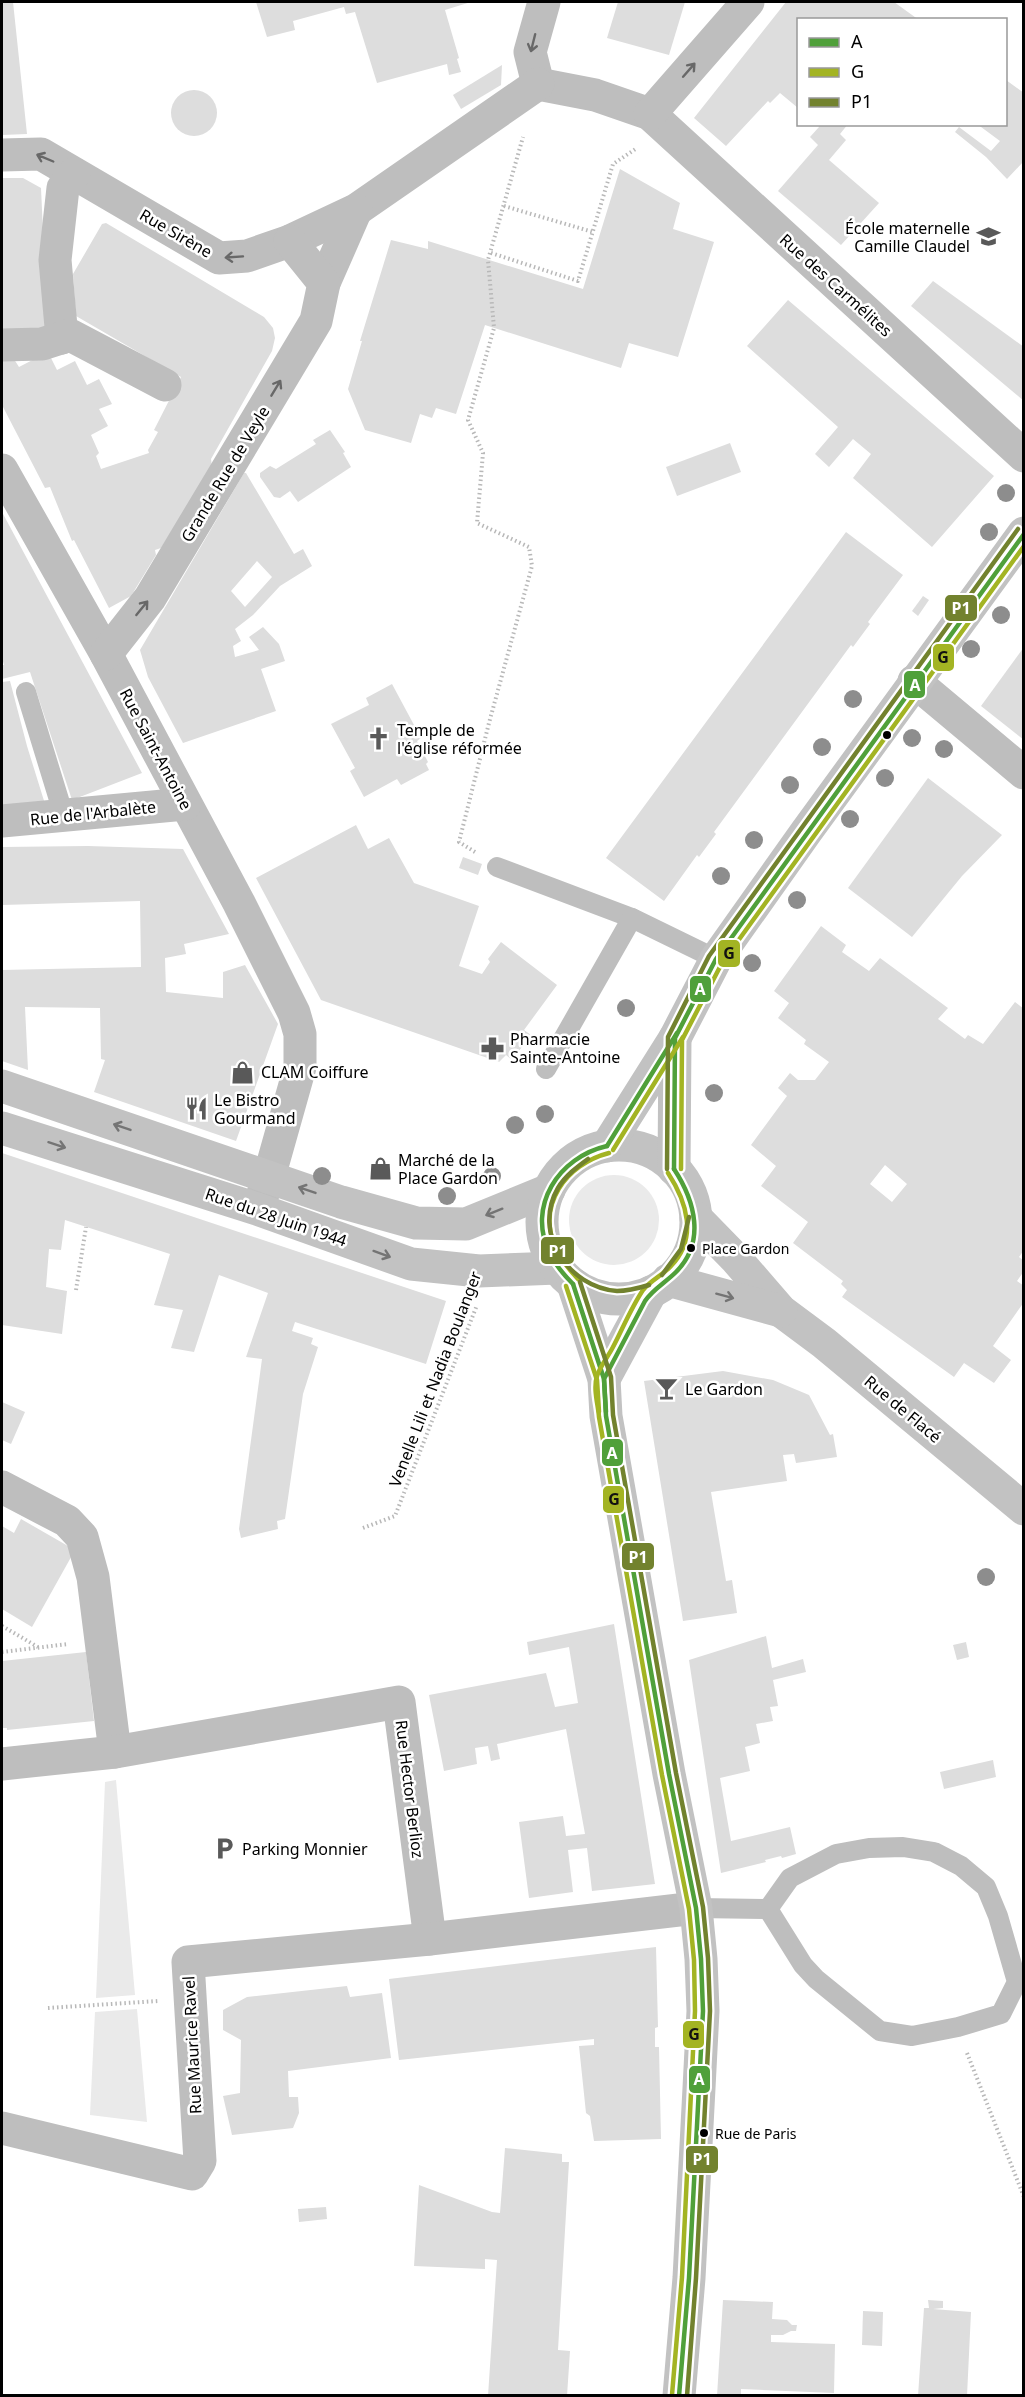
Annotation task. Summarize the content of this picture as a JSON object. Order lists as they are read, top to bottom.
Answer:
{
  "streets": {
    "main road": ["Rue du 28 Juin 1944", "Rue de Flacé"],
    "street": [
      "Rue Sirène",
      "Rue des Carmélites",
      "Grande Rue de Veyle",
      "Rue Saint-Antoine",
      "Rue de l'Arbalète",
      "Rue Hector Berlioz",
      "Rue Maurice Ravel"
    ],
    "path": ["Venelle Lili et Nadia Boulanger"]
  },
  "crossings": [
    ["Rue Sirène", "Grande Rue de Veyle"],
    ["Grande Rue de Veyle", "Rue Saint-Antoine"],
    ["Rue Saint-Antoine", "Rue de l'Arbalète"],
    ["Rue du 28 Juin 1944", "Venelle Lili et Nadia Boulanger"],
    ["Rue du 28 Juin 1944", "Rue de Flacé"],
    ["Rue Hector Berlioz", "Rue Maurice Ravel"]
  ],
  "one_way": ["Grande Rue de Veyle"],
  "places": {
    "school or university": ["École maternelle Camille Claudel"],
    "church": ["Temple de l'église réformée"],
    "pharmacy": ["Pharmacie Sainte-Antoine"],
    "shop": ["CLAM Coiffure", "Marché de la Place Gardon"],
    "restaurant": ["Le Bistro Gourmand"],
    "other": ["Place Gardon", "Rue de Paris"],
    "bar": ["Le Gardon"],
    "parking": ["Parking Monnier"]
  },
  "lines": ["transit line P1", "transit line A", "transit line G"],
  "legend": ["A", "G", "P1"]
}
